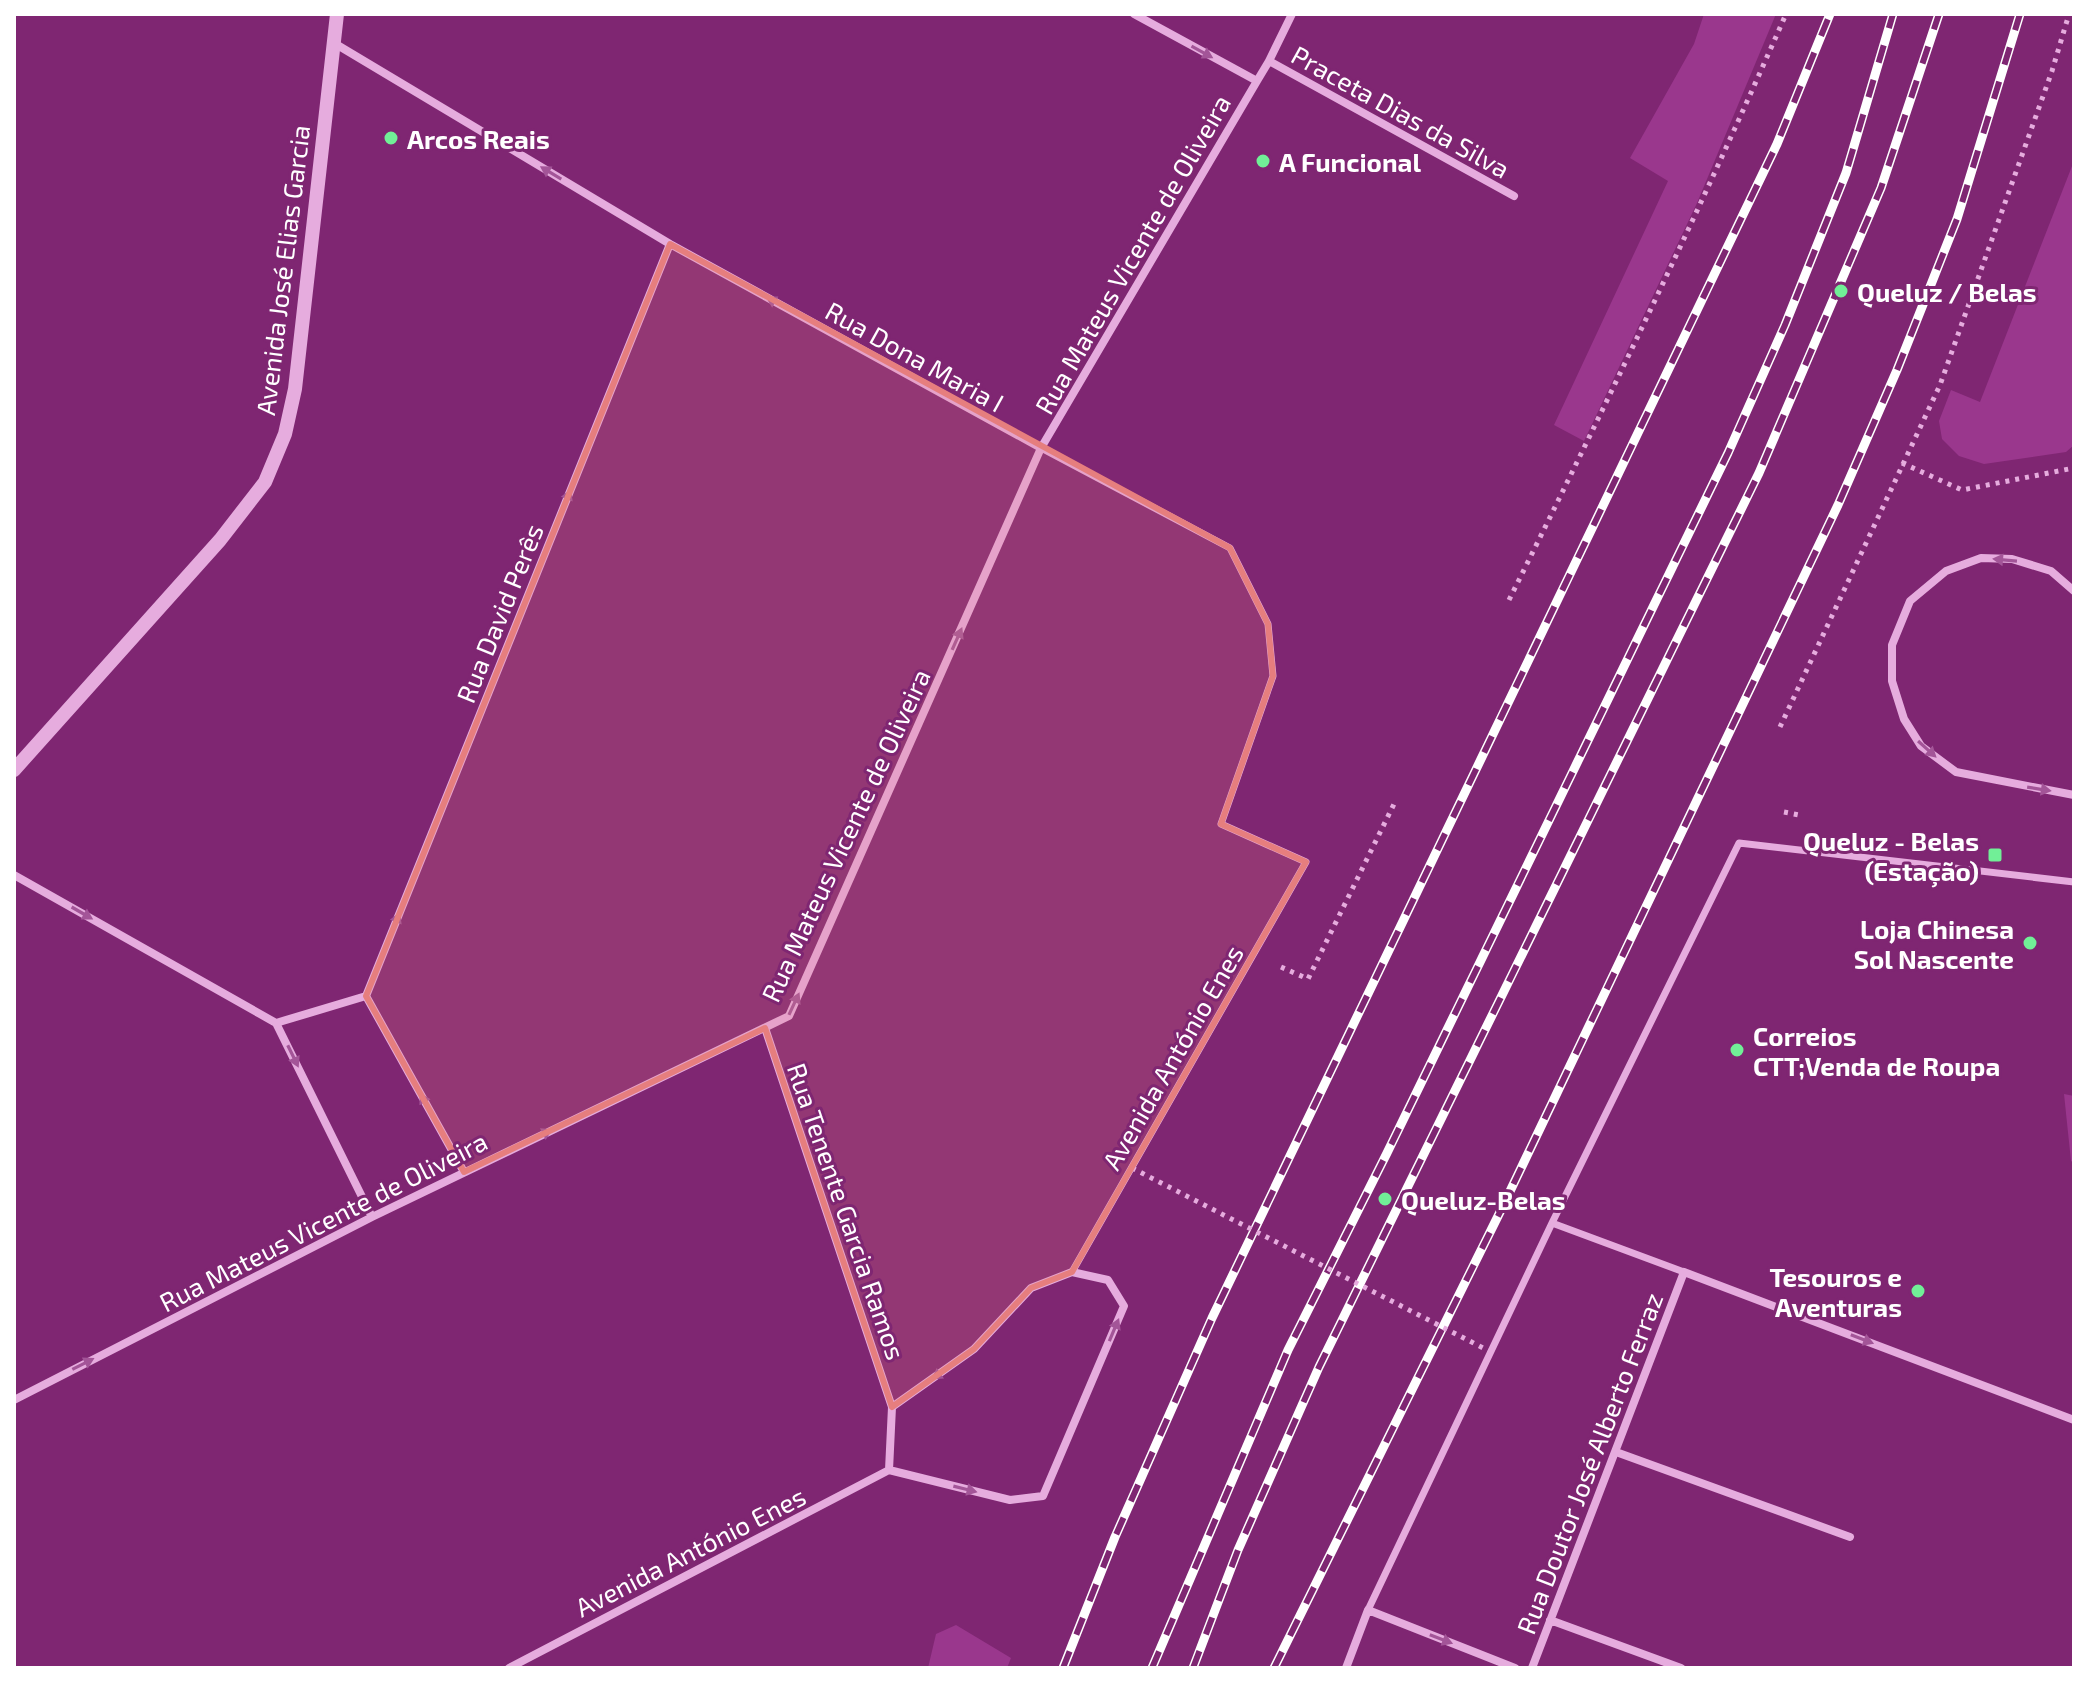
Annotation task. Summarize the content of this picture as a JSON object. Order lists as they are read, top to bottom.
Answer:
{
  "streets": {
    "street": [
      "Praceta Dias da Silva",
      "Rua Mateus Vicente de Oliveira",
      "Avenida José Elias Garcia",
      "Rua Dona Maria I",
      "Rua David Perês",
      "Avenida António Enes",
      "Rua Tenente Garcia Ramos",
      "Rua Doutor José Alberto Ferraz"
    ]
  },
  "crossings": [
    ["Praceta Dias da Silva", "Rua Mateus Vicente de Oliveira"],
    ["Rua Mateus Vicente de Oliveira", "Rua Dona Maria I"],
    ["Rua Mateus Vicente de Oliveira", "Rua Tenente Garcia Ramos"],
    ["Avenida José Elias Garcia", "Rua Dona Maria I"],
    ["Rua Dona Maria I", "Rua David Perês"],
    ["Rua Dona Maria I", "Avenida António Enes"]
  ],
  "one_way": ["Rua Mateus Vicente de Oliveira", "Rua Dona Maria I", "Rua David Perês"],
  "places": {
    "other": [
      "Arcos Reais",
      "A Funcional",
      "Queluz / Belas",
      "Loja Chinesa Sol Nascente",
      "Correios CTT;Venda de Roupa",
      "Queluz-Belas",
      "Tesouros e Aventuras"
    ],
    "transit": ["Queluz - Belas (Estação)"]
  }
}
